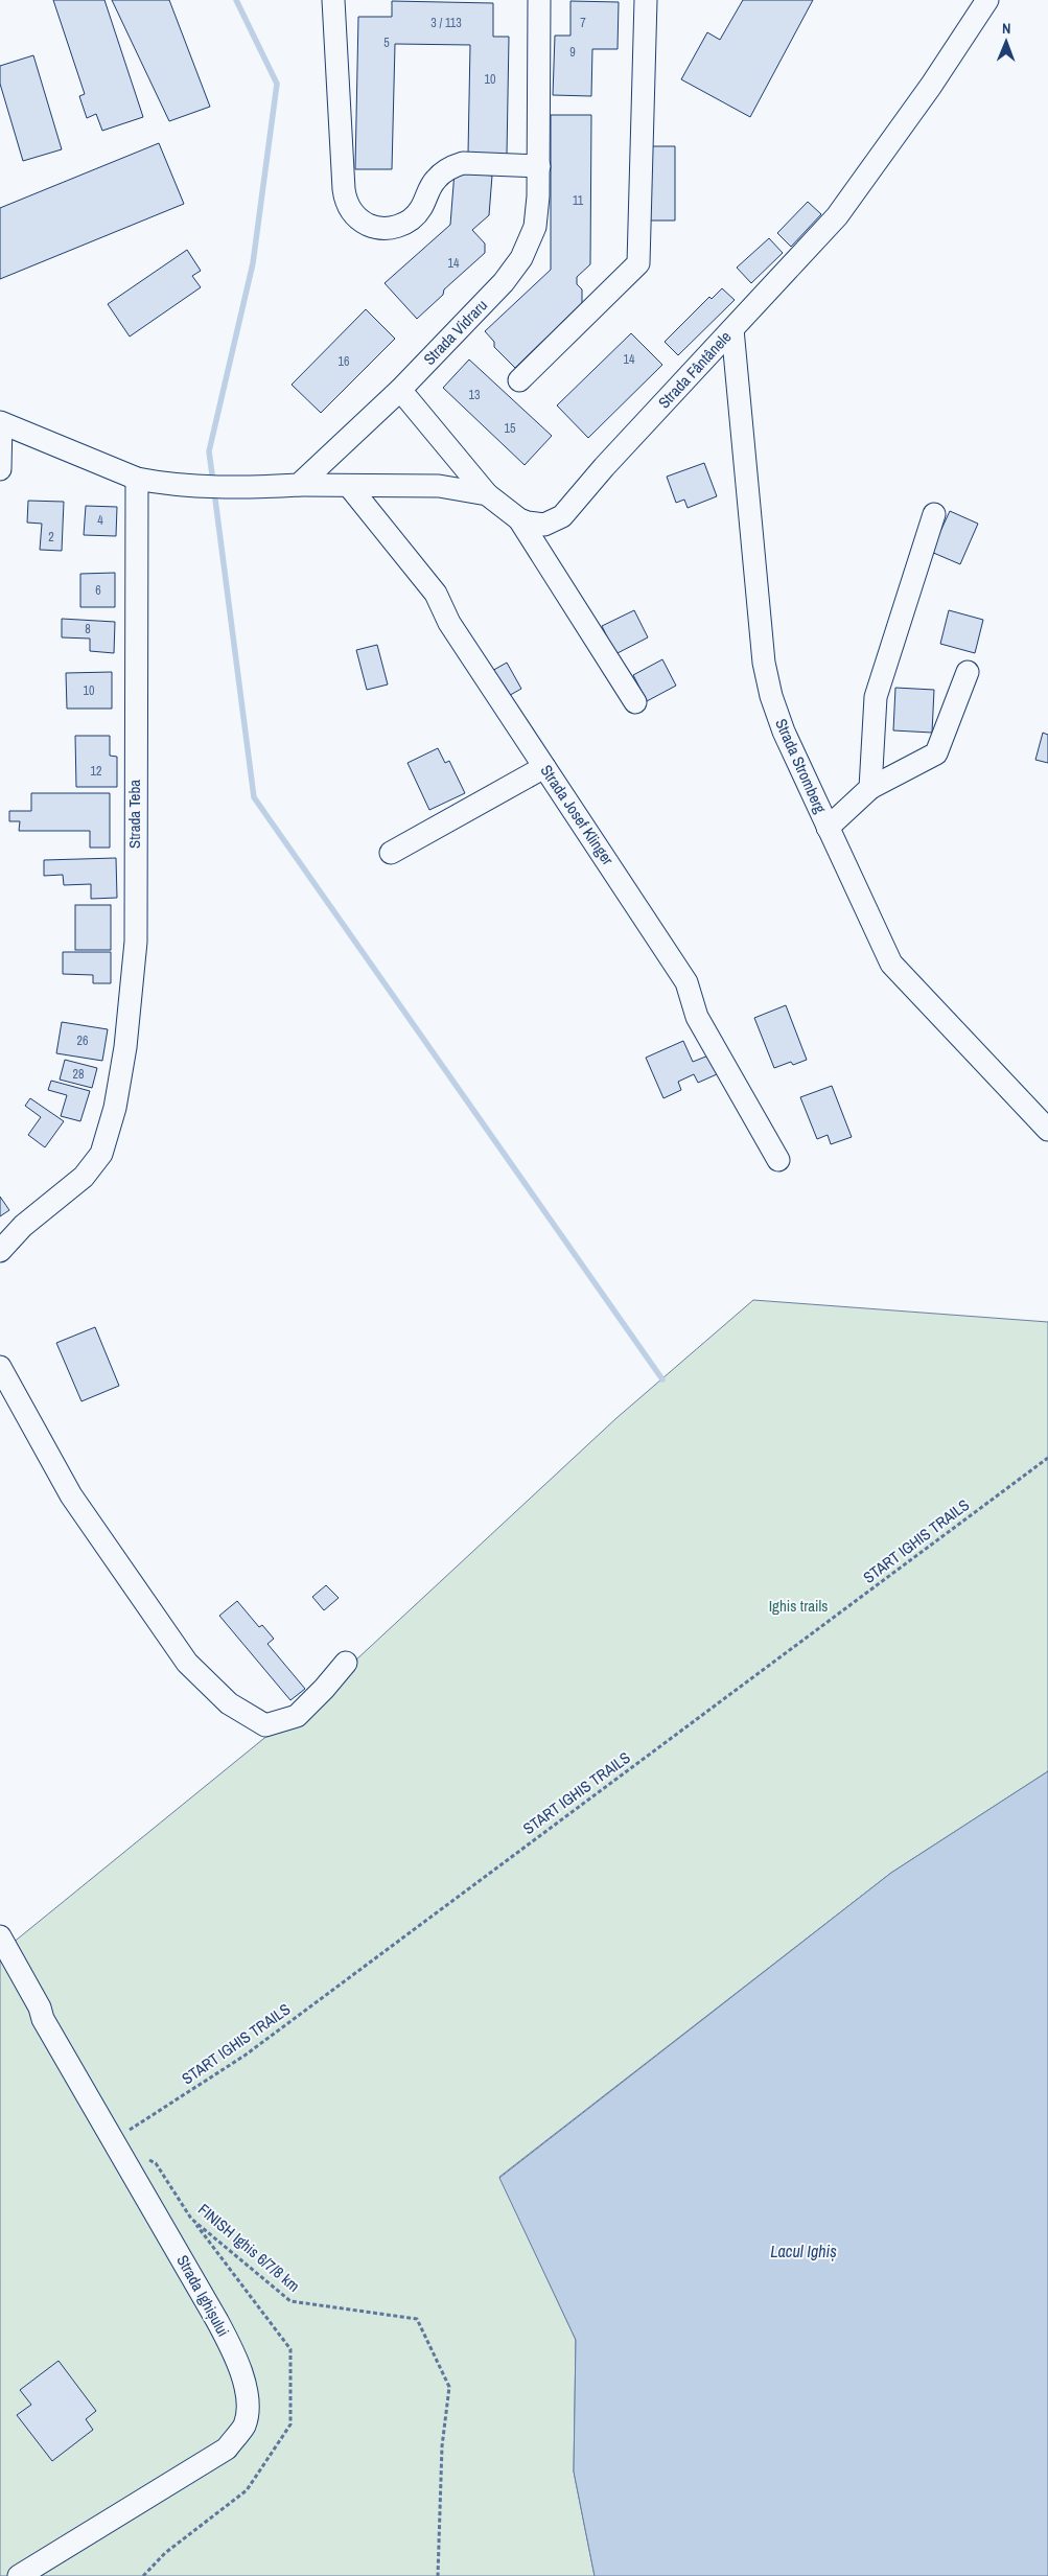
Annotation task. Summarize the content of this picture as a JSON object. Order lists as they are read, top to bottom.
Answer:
{
  "streets": {
    "street": [
      "Strada Vidraru",
      "Strada Fântânele",
      "Strada Stromberg",
      "Strada Teba",
      "Strada Josef Klinger",
      "Strada Ighișului"
    ],
    "path": ["START IGHIS TRAILS", "FINISH Ighis 6/7/8 km"]
  },
  "crossings": [
    ["Strada Vidraru", "Strada Fântânele"],
    ["Strada Fântânele", "Strada Stromberg"],
    ["Strada Fântânele", "Strada Josef Klinger"],
    ["START IGHIS TRAILS", "Strada Ighișului"]
  ],
  "water": ["Lacul Ighiș"],
  "parks": ["Ighis trails"],
  "house_numbers": [
    "3 / 113",
    "7",
    "5",
    "9",
    "10",
    "11",
    "14",
    "14",
    "16",
    "13",
    "15",
    "4",
    "2",
    "6",
    "8",
    "10",
    "12",
    "26",
    "28"
  ],
  "north": "top"
}
